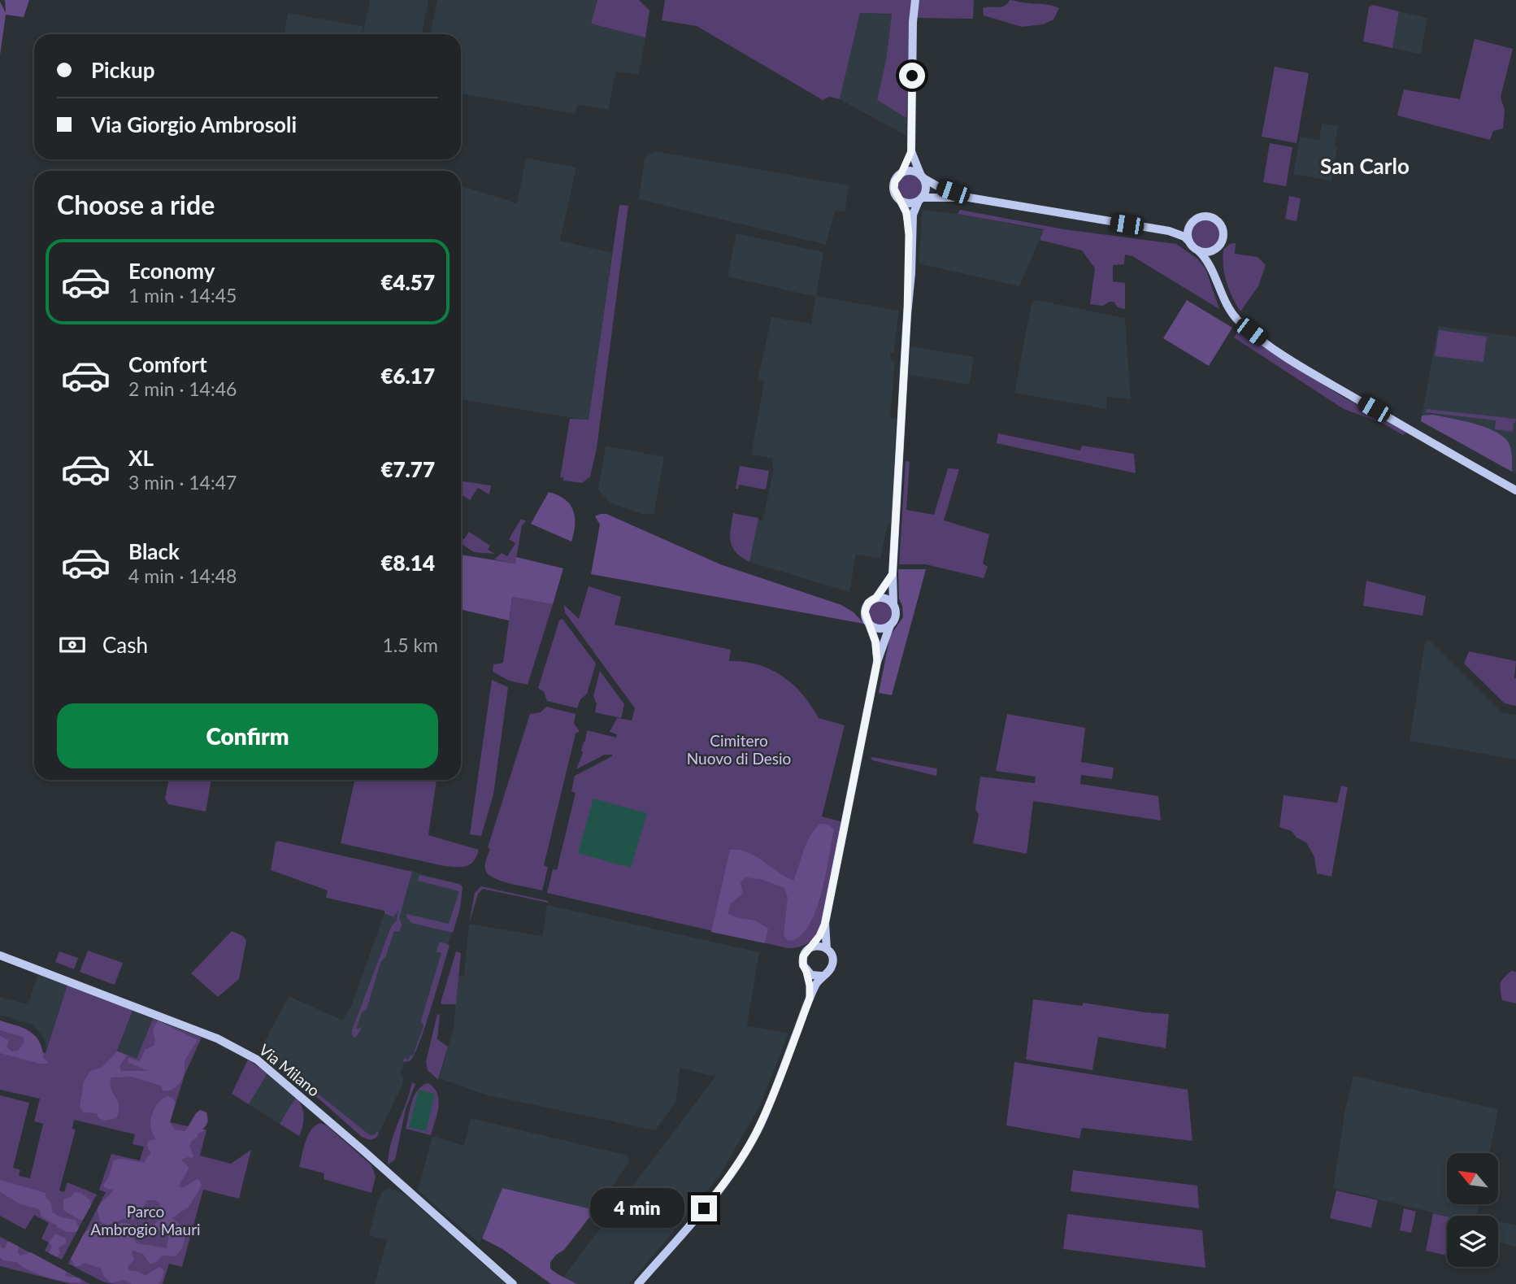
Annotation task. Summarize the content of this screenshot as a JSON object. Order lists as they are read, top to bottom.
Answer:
{
  "streets": {
    "main road": ["Via Milano"]
  },
  "districts": ["San Carlo"],
  "parks": ["Cimitero Nuovo di Desio", "Parco Ambrogio Mauri"],
  "north": "top left",
  "page": {
    "banner": ["Pickup", "Via Giorgio Ambrosoli"],
    "heading": "Choose a ride",
    "list": [
      {
        "name": "Economy",
        "note": "1 min · 14:45",
        "value": "€4.57"
      },
      {
        "name": "Comfort",
        "note": "2 min · 14:46",
        "value": "€6.17"
      },
      {
        "name": "XL",
        "note": "3 min · 14:47",
        "value": "€7.77"
      },
      {
        "name": "Black",
        "note": "4 min · 14:48",
        "value": "€8.14"
      }
    ],
    "pay": ["Cash", "1.5 km"],
    "buttons": "Confirm",
    "bubble": "4 min"
  }
}
